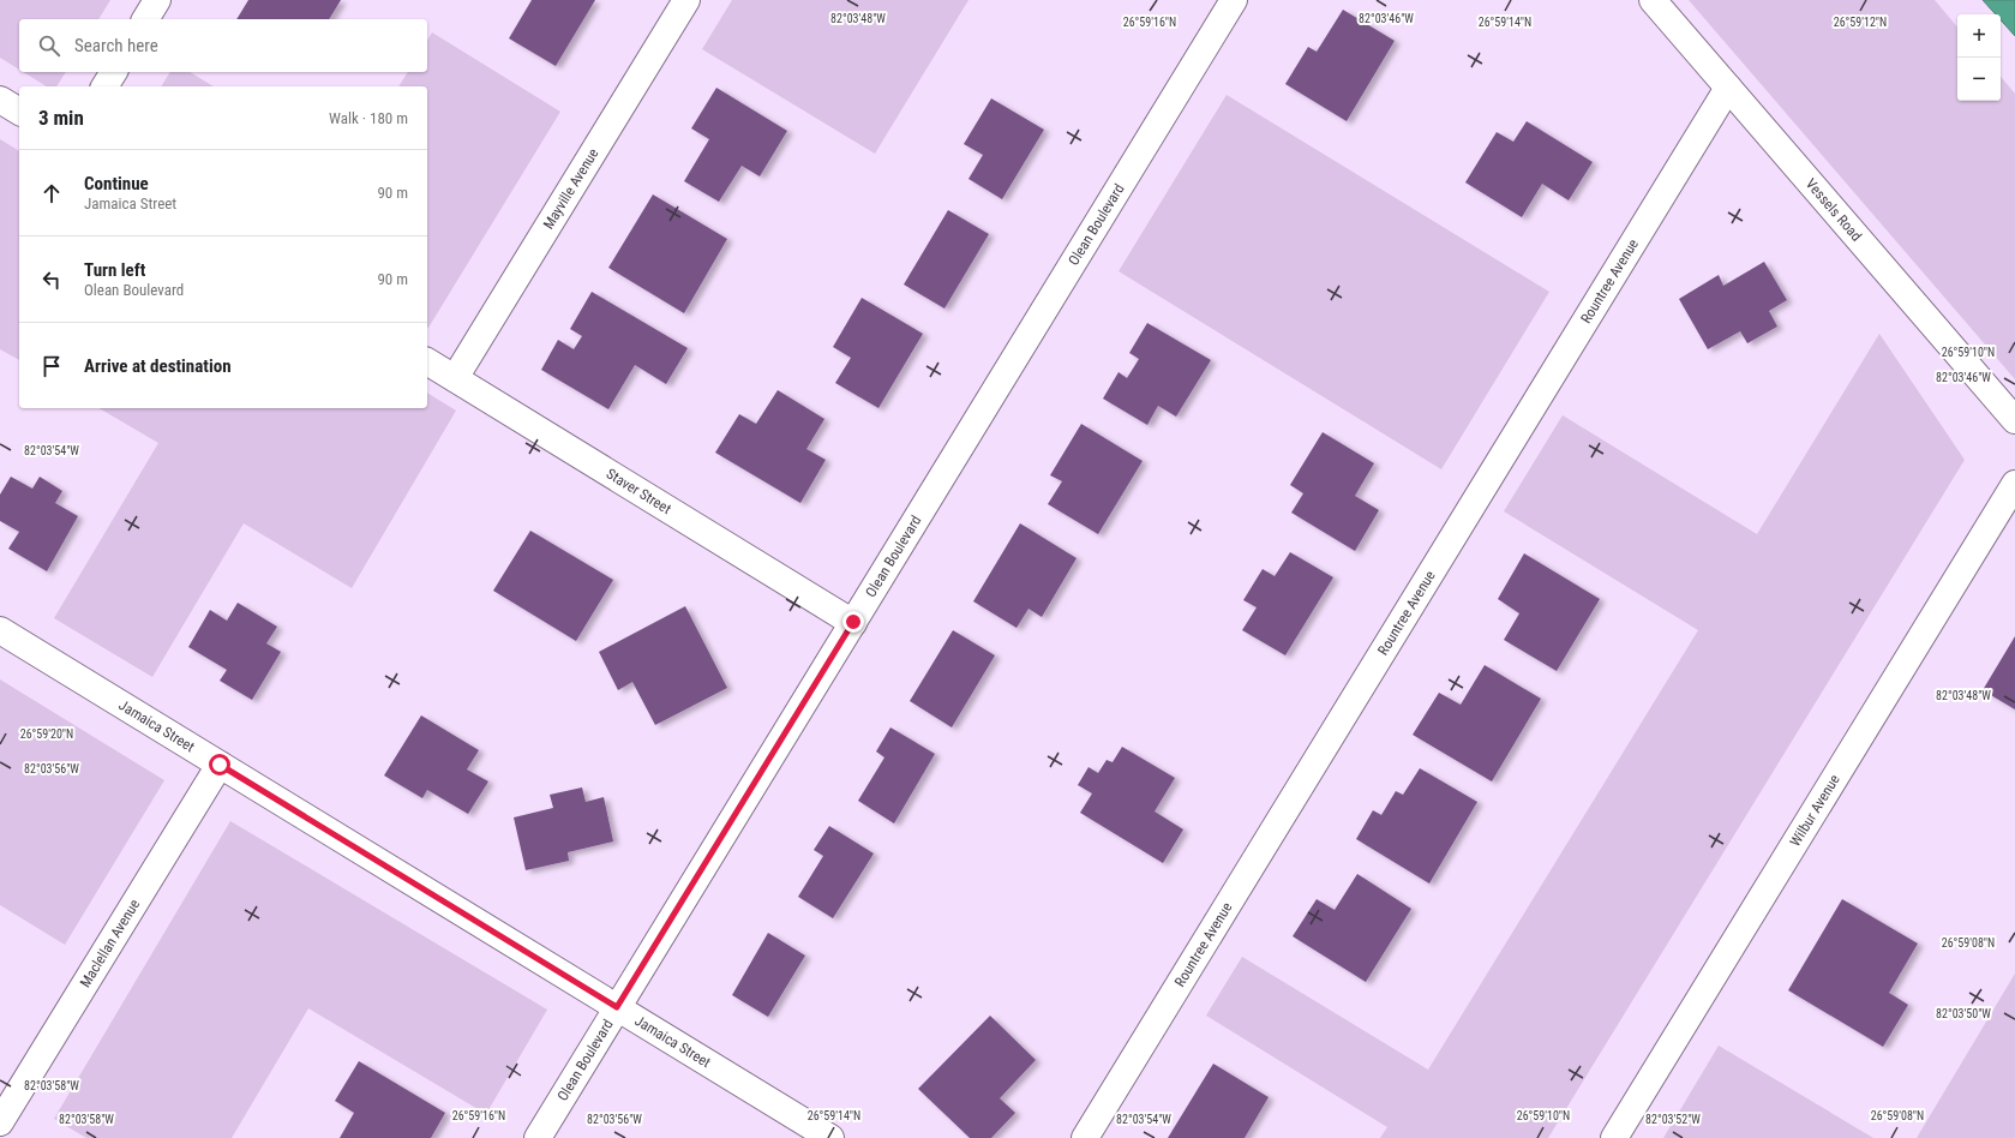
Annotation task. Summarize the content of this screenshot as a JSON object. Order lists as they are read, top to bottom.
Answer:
{
  "streets": {
    "street": [
      "Mayville Avenue",
      "Vessels Road",
      "Olean Boulevard",
      "Rountree Avenue",
      "Staver Street",
      "Jamaica Street",
      "Wilbur Avenue",
      "Maclellan Avenue"
    ]
  },
  "crossings": [
    ["Mayville Avenue", "Staver Street"],
    ["Vessels Road", "Rountree Avenue"],
    ["Olean Boulevard", "Staver Street"],
    ["Olean Boulevard", "Jamaica Street"],
    ["Jamaica Street", "Maclellan Avenue"]
  ],
  "page": {
    "map_buttons": ["+", "−"],
    "search": "Search here",
    "heading": ["3 min", "Walk · 180 m"],
    "list": [
      ["Continue", "Jamaica Street", "90 m"],
      ["Turn left", "Olean Boulevard", "90 m"],
      "Arrive at destination"
    ]
  },
  "coordinates": [
    "82°03'46\"W",
    "82°03'48\"W",
    "26°59'16\"N",
    "26°59'14\"N",
    "26°59'12\"N",
    "26°59'10\"N",
    "82°03'54\"W",
    "26°59'20\"N",
    "82°03'56\"W",
    "26°59'08\"N",
    "82°03'50\"W",
    "82°03'58\"W",
    "82°03'52\"W"
  ]
}
